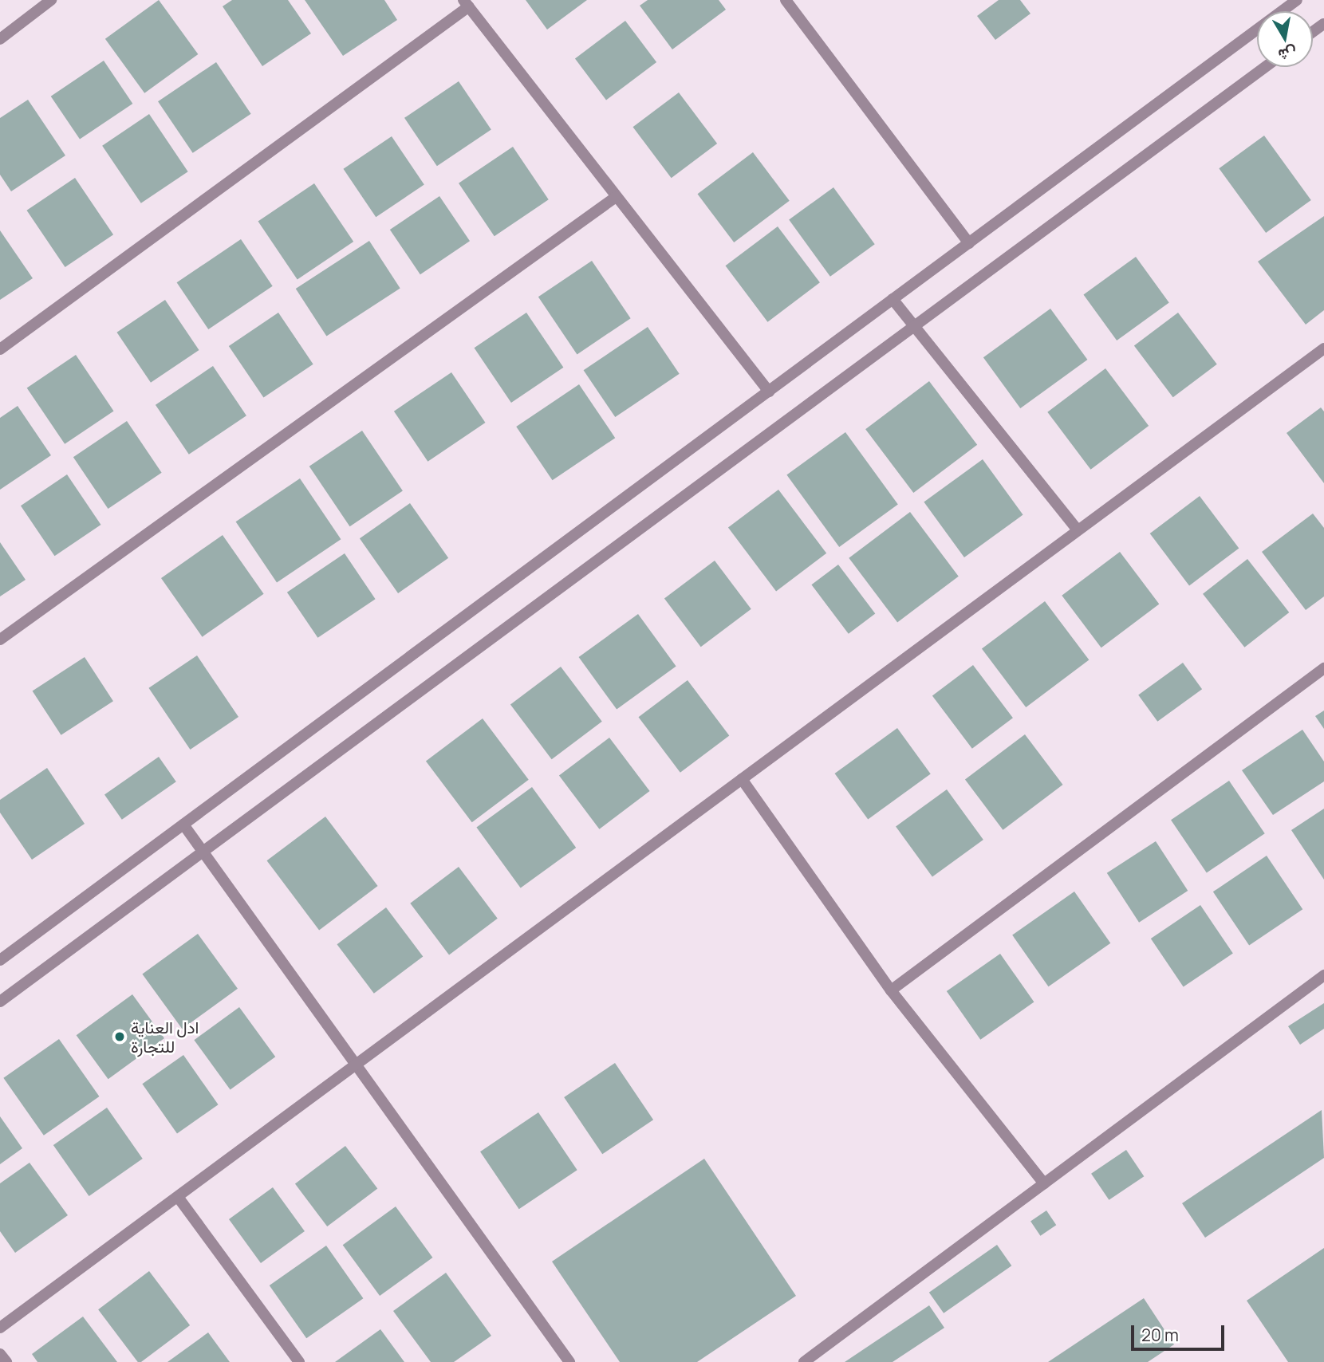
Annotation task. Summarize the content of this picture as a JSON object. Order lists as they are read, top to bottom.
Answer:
{
  "places": ["ادل العناية للتجارة"],
  "scale_bar": "20 m",
  "north": "bottom"
}
